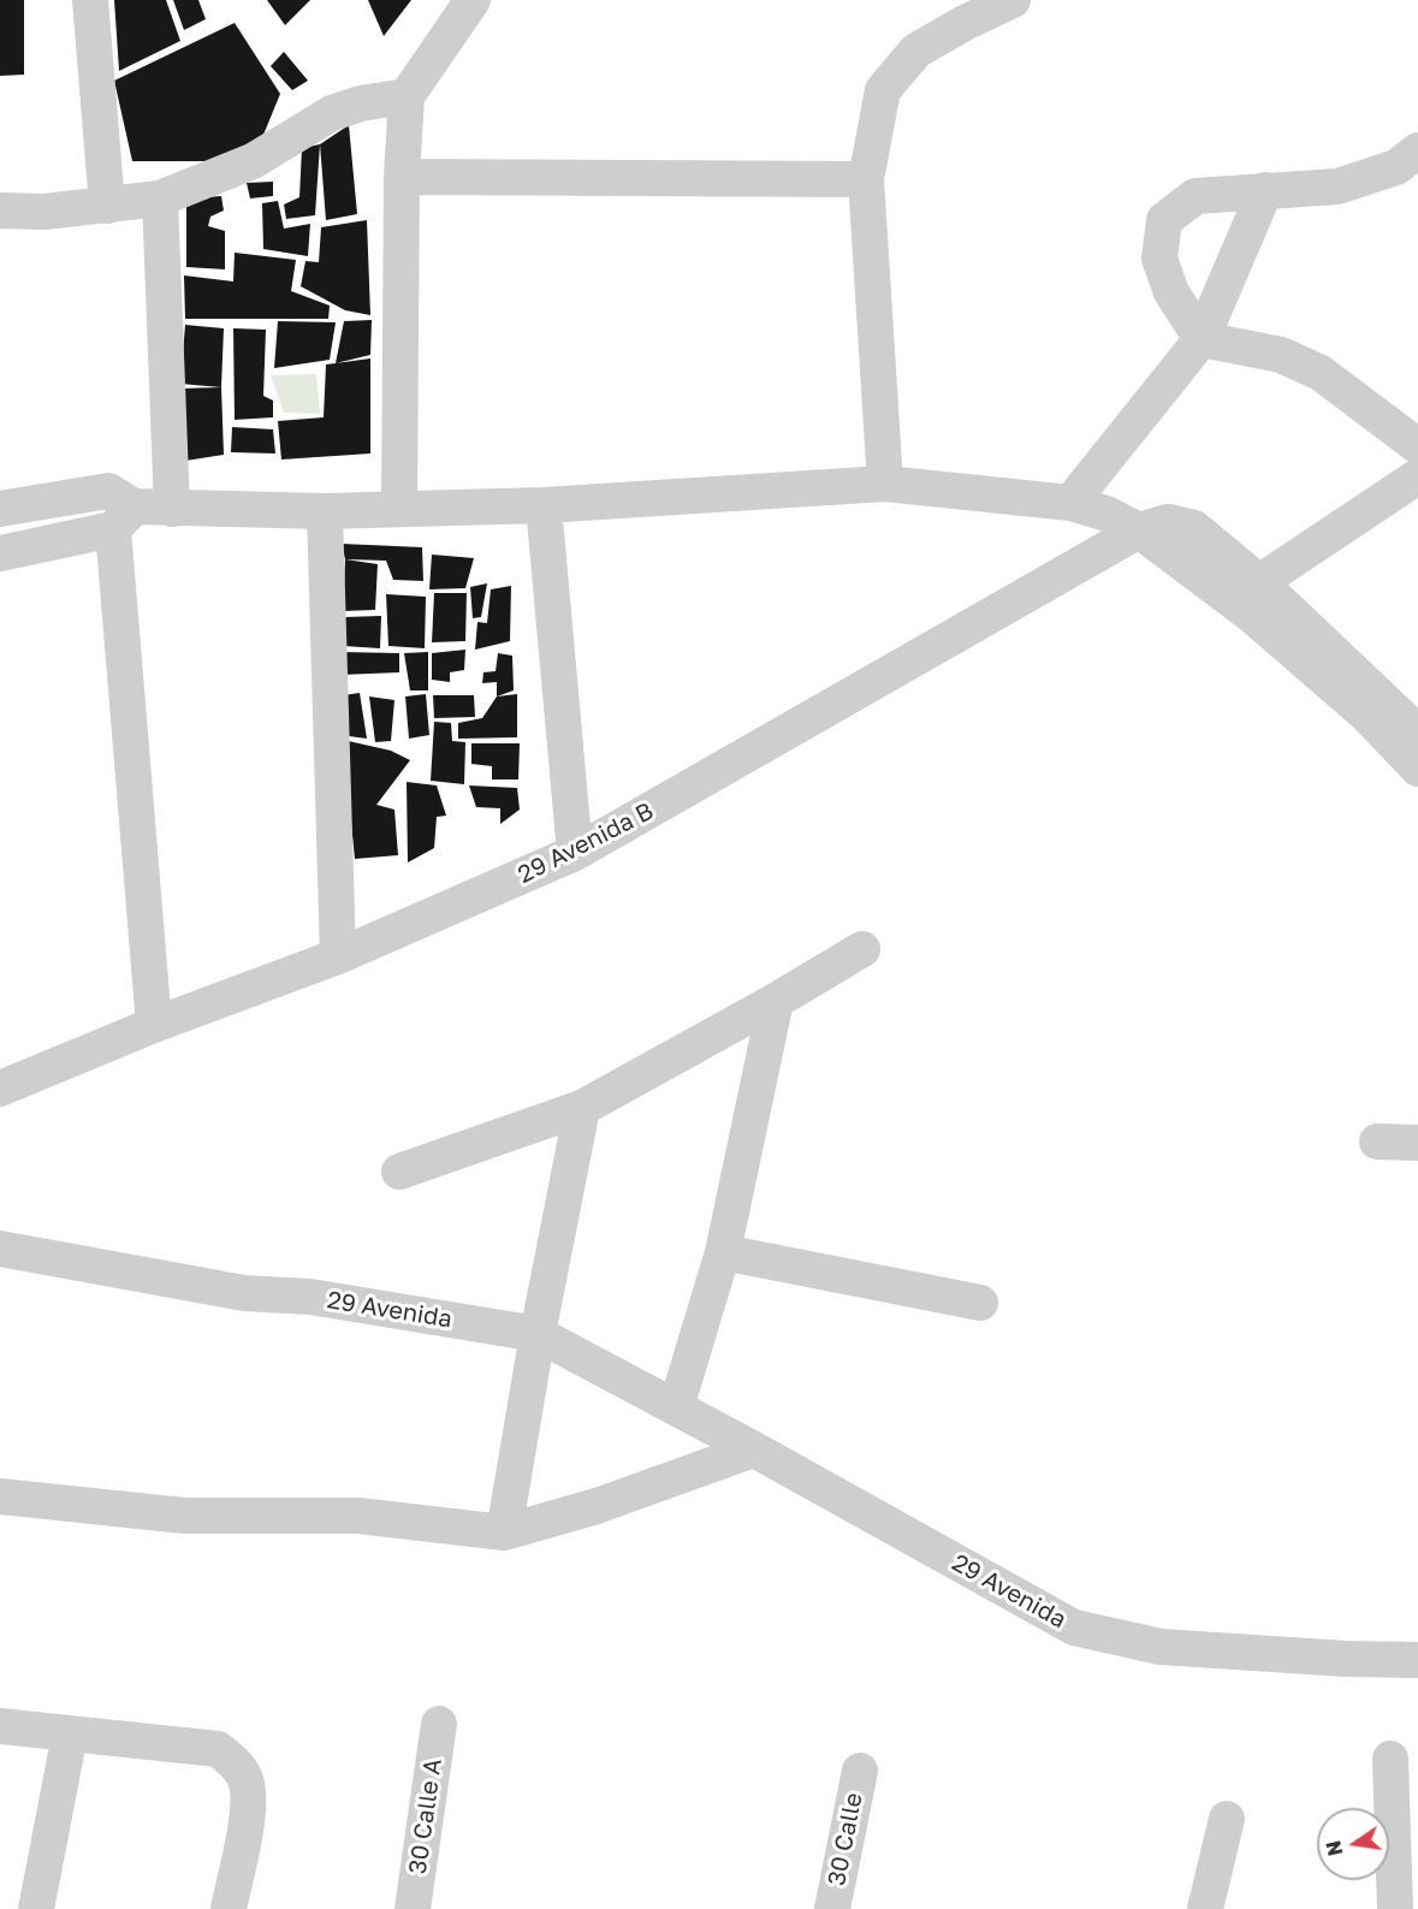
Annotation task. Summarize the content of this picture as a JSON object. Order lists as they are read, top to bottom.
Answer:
{
  "streets": {
    "street": [
      "29 Avenida B",
      "29 Avenida",
      "30 Calle A",
      "30 Calle"
    ]
  },
  "north": "left"
}
